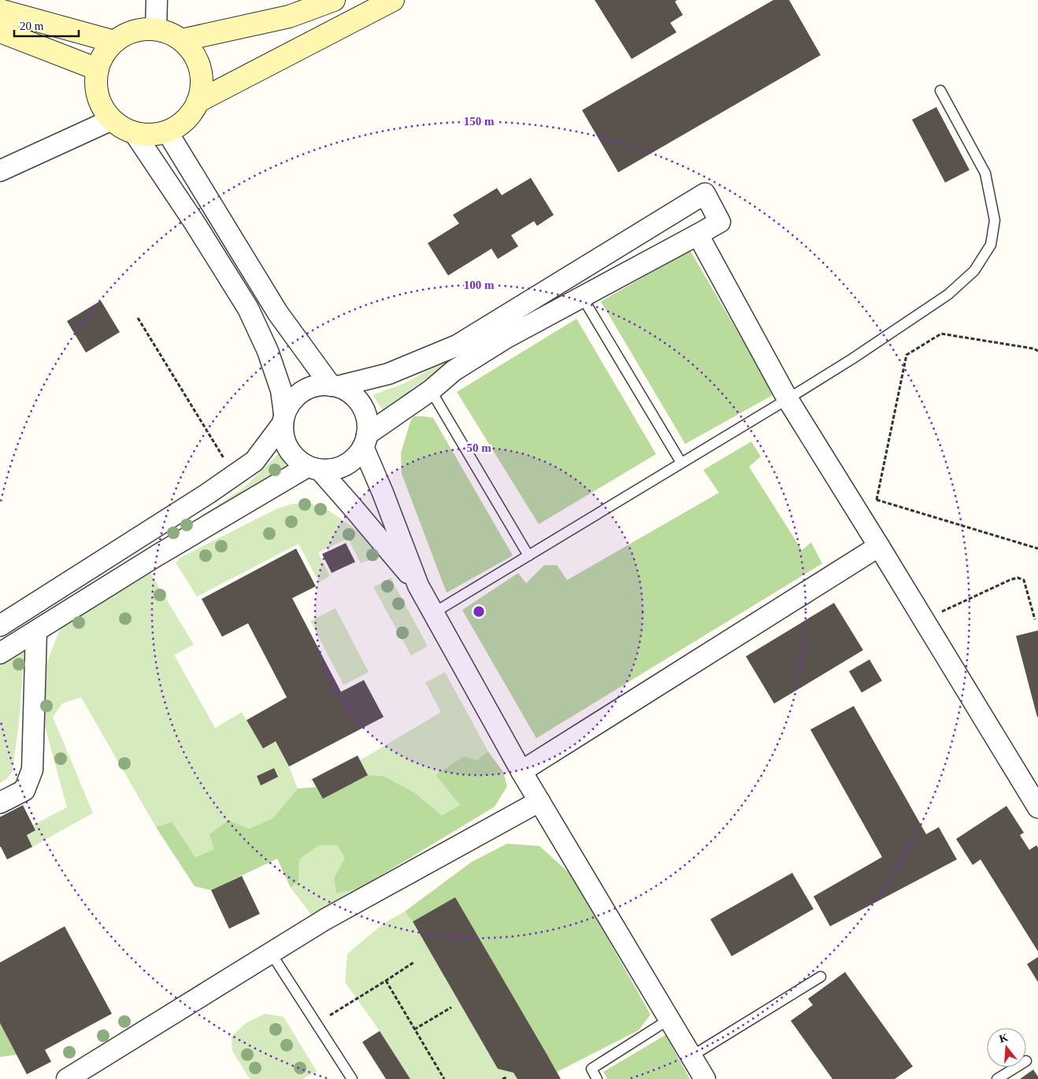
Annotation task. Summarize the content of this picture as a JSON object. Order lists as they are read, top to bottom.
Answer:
{
  "scale_bar": "20 m",
  "north": "top",
  "rings": ["150 m", "100 m", "50 m"]
}
